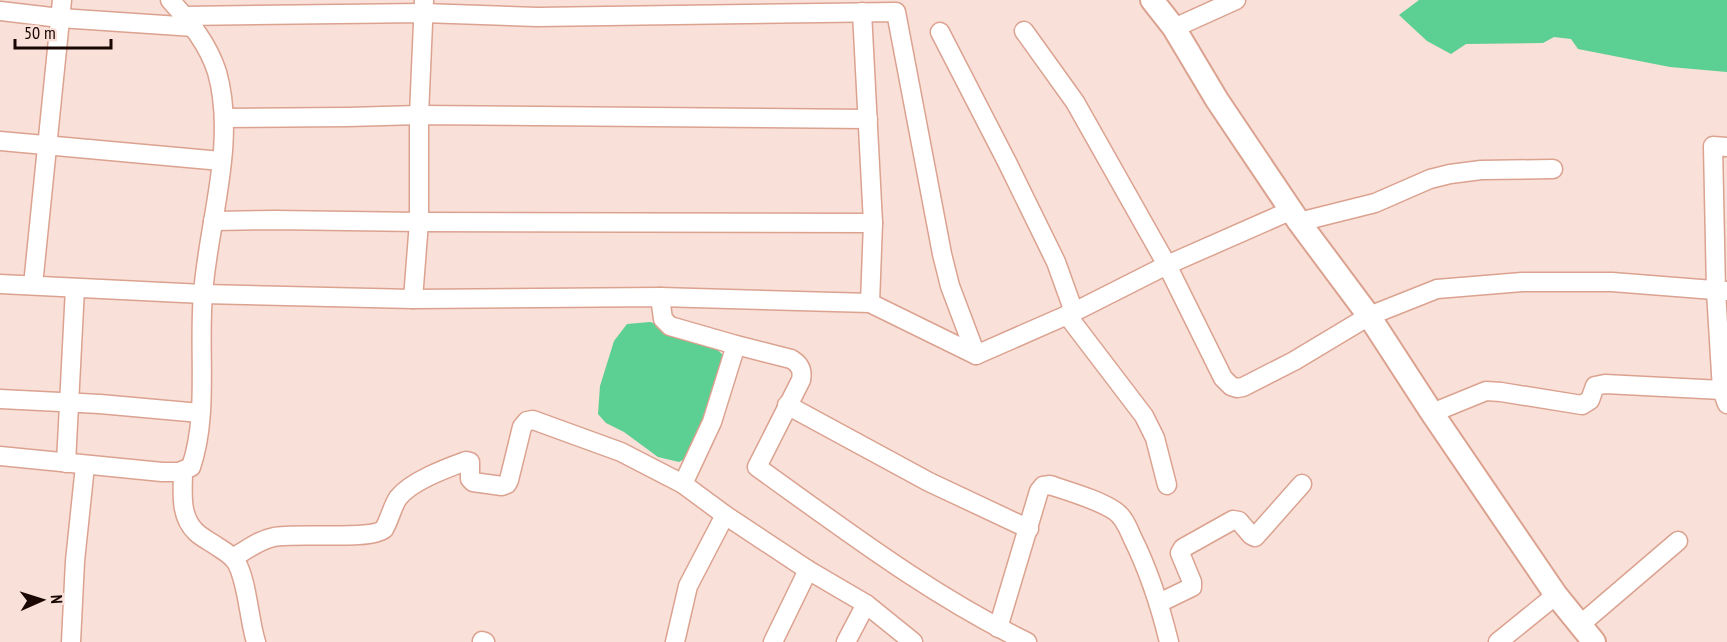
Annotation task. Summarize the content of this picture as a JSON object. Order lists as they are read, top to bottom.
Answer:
{
  "scale_bar": "50 m",
  "north": "right"
}
